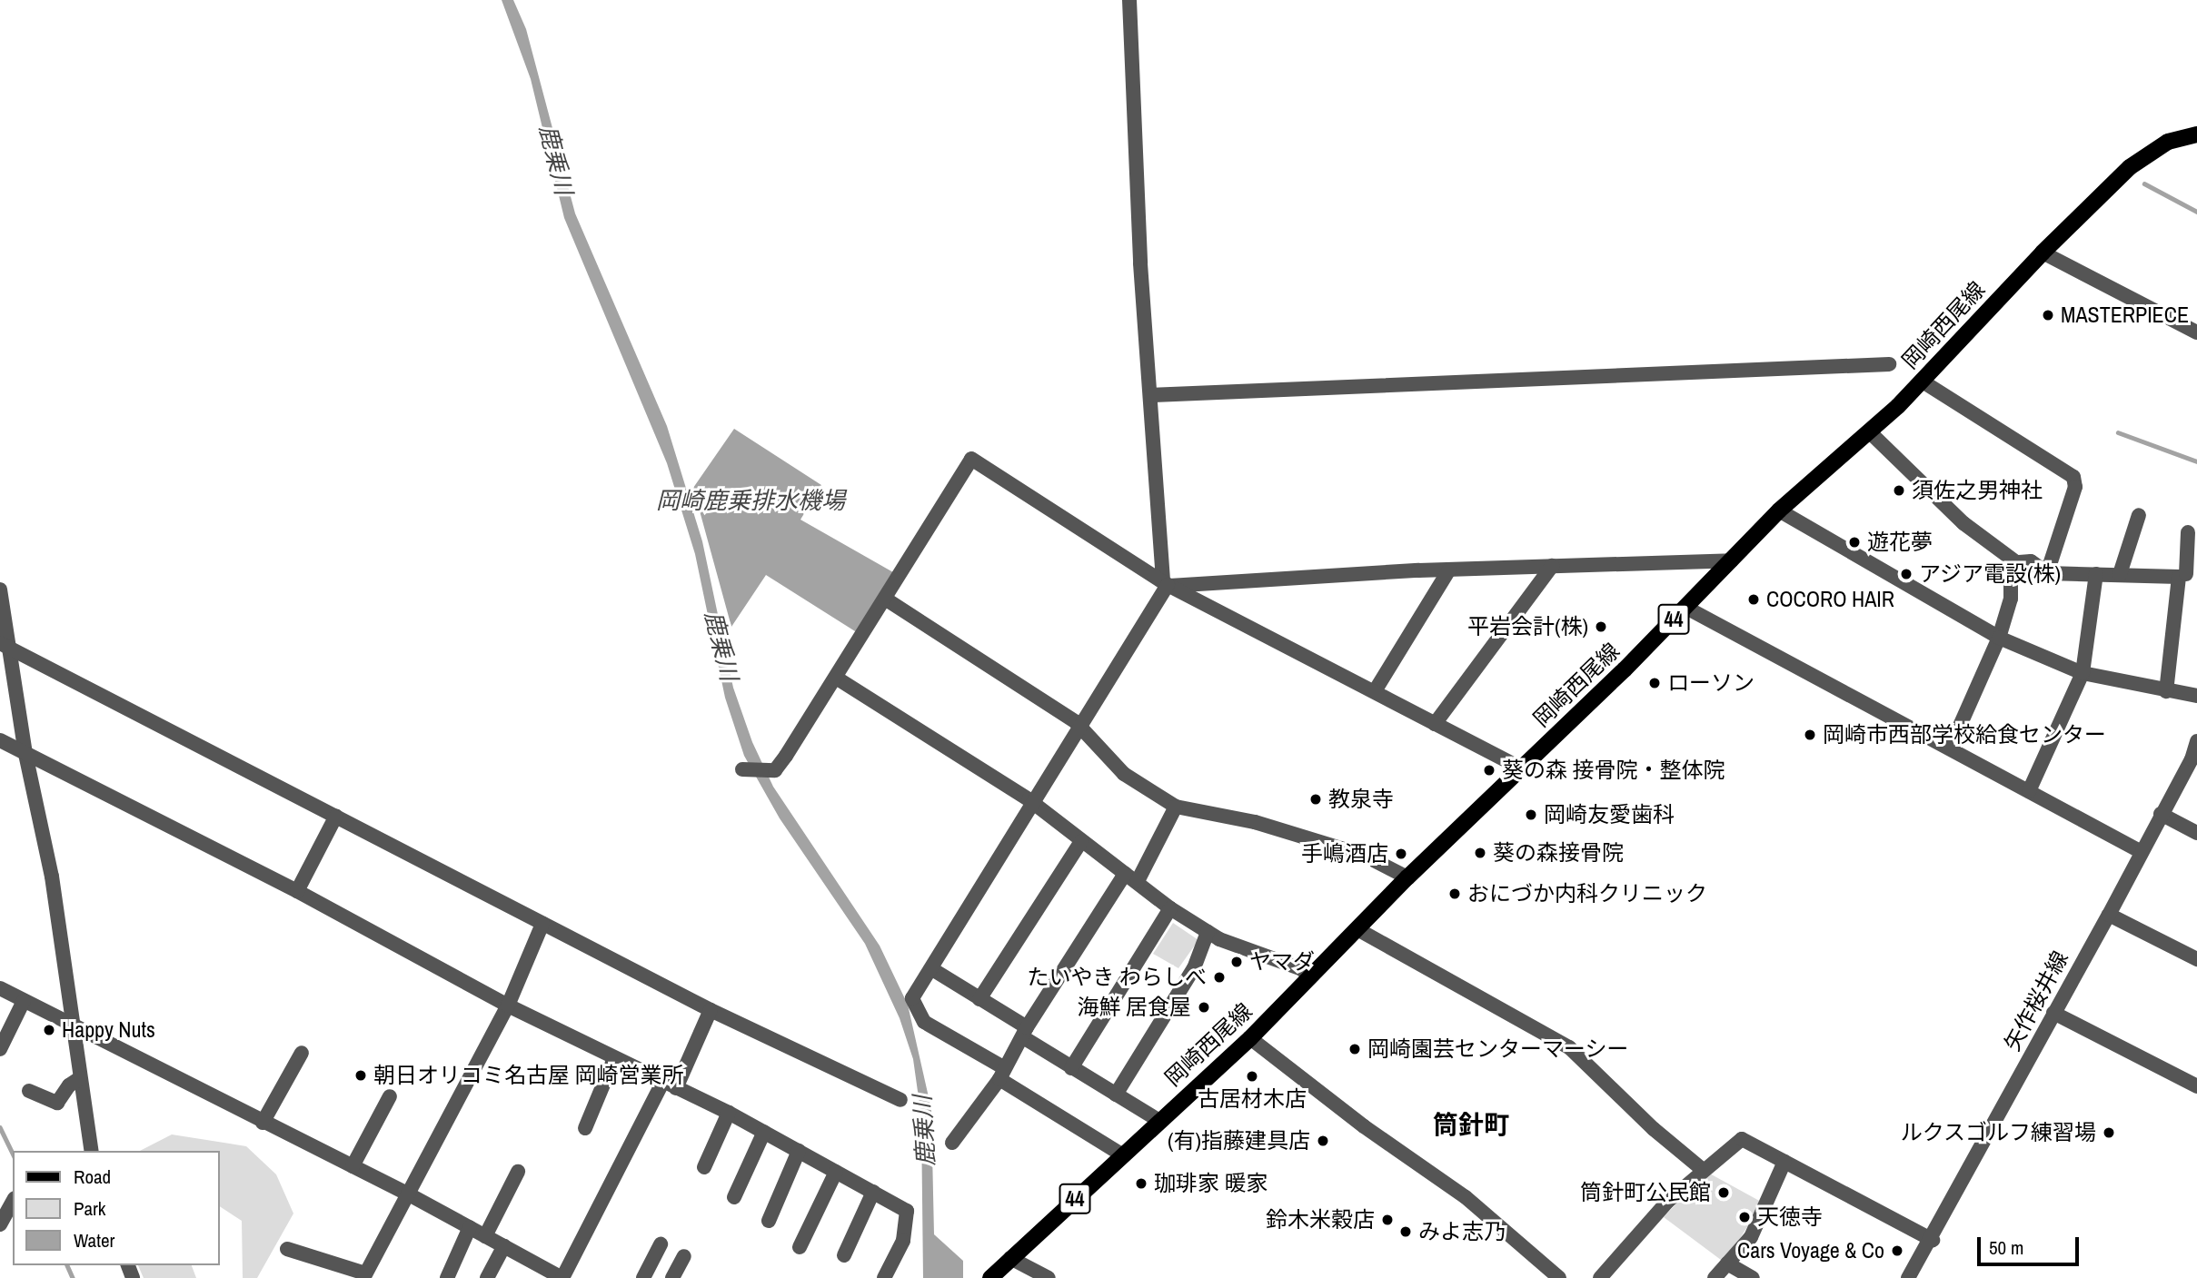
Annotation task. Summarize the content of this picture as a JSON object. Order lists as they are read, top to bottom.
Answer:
{
  "streets": {
    "main road": ["岡崎西尾線", "44"],
    "street": ["矢作桜井線"]
  },
  "districts": ["筒針町"],
  "water": ["鹿乗川", "岡崎鹿乗排水機場"],
  "places": [
    "MASTERPIECE",
    "須佐之男神社",
    "遊花夢",
    "アジア電設(株)",
    "COCORO HAIR",
    "平岩会計(株)",
    "ローソン",
    "岡崎市西部学校給食センター",
    "葵の森 接骨院・整体院",
    "教泉寺",
    "岡崎友愛歯科",
    "葵の森接骨院",
    "手嶋酒店",
    "おにづか内科クリニック",
    "ヤマダ",
    "たいやき わらしべ",
    "海鮮 居食屋",
    "Happy Nuts",
    "岡崎園芸センターマーシー",
    "朝日オリコミ名古屋 岡崎営業所",
    "古居材木店",
    "ルクスゴルフ練習場",
    "(有)指藤建具店",
    "珈琲家 暖家",
    "筒針町公民館",
    "天徳寺",
    "鈴木米穀店",
    "みよ志乃",
    "Cars Voyage & Co"
  ],
  "legend": ["Road", "Park", "Water"],
  "scale_bar": "50 m"
}
